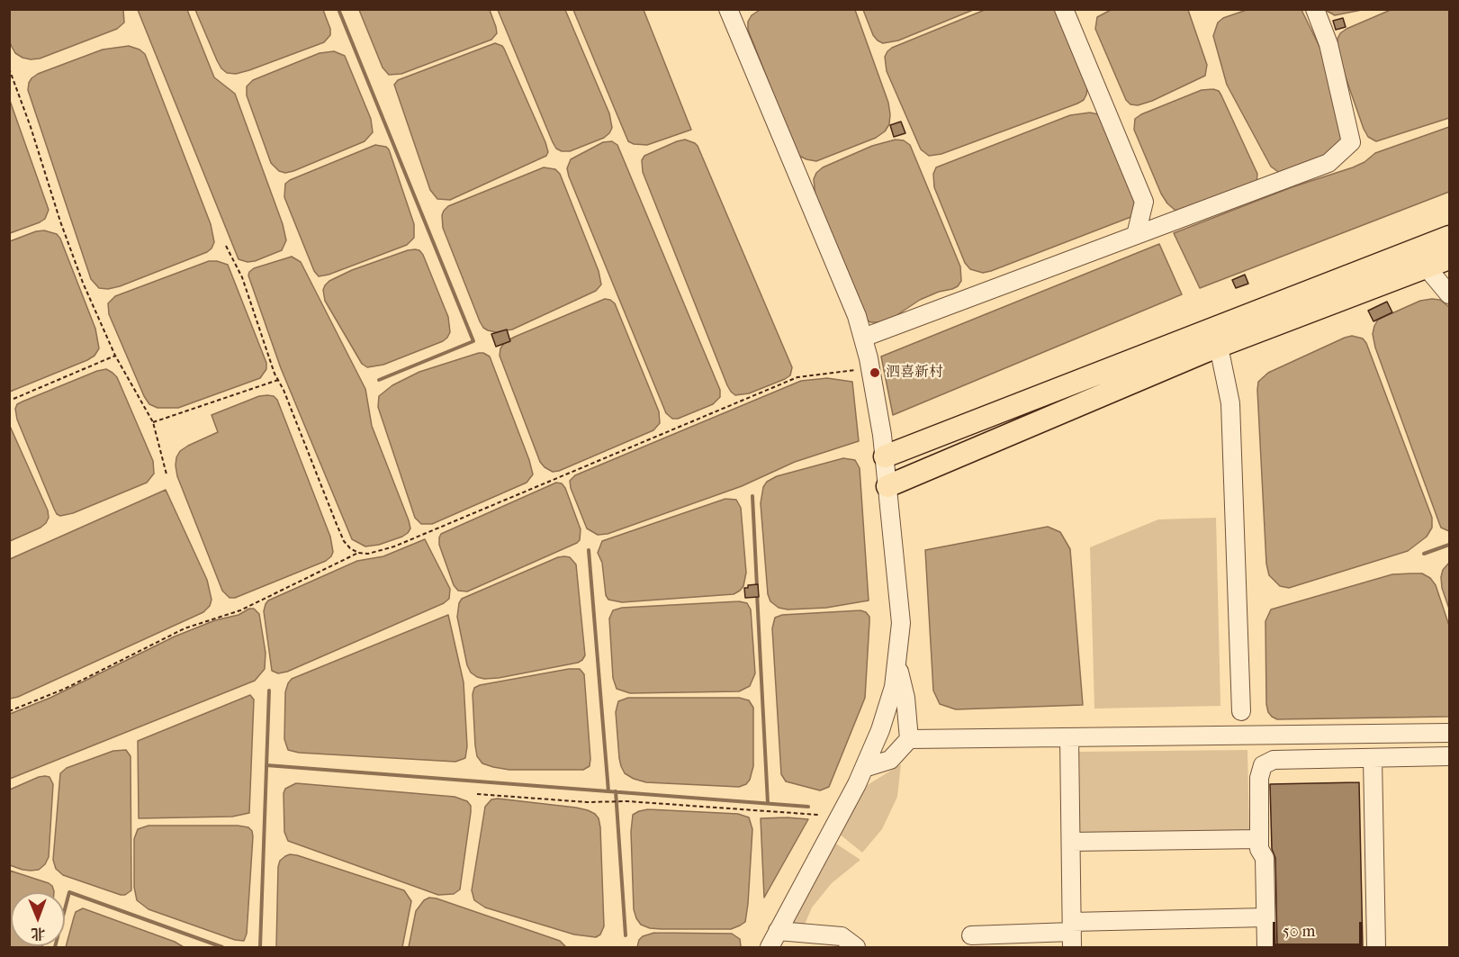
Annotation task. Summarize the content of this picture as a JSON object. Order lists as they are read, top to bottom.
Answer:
{
  "places": ["泗喜新村"],
  "scale_bar": "50 m",
  "north": "bottom"
}
